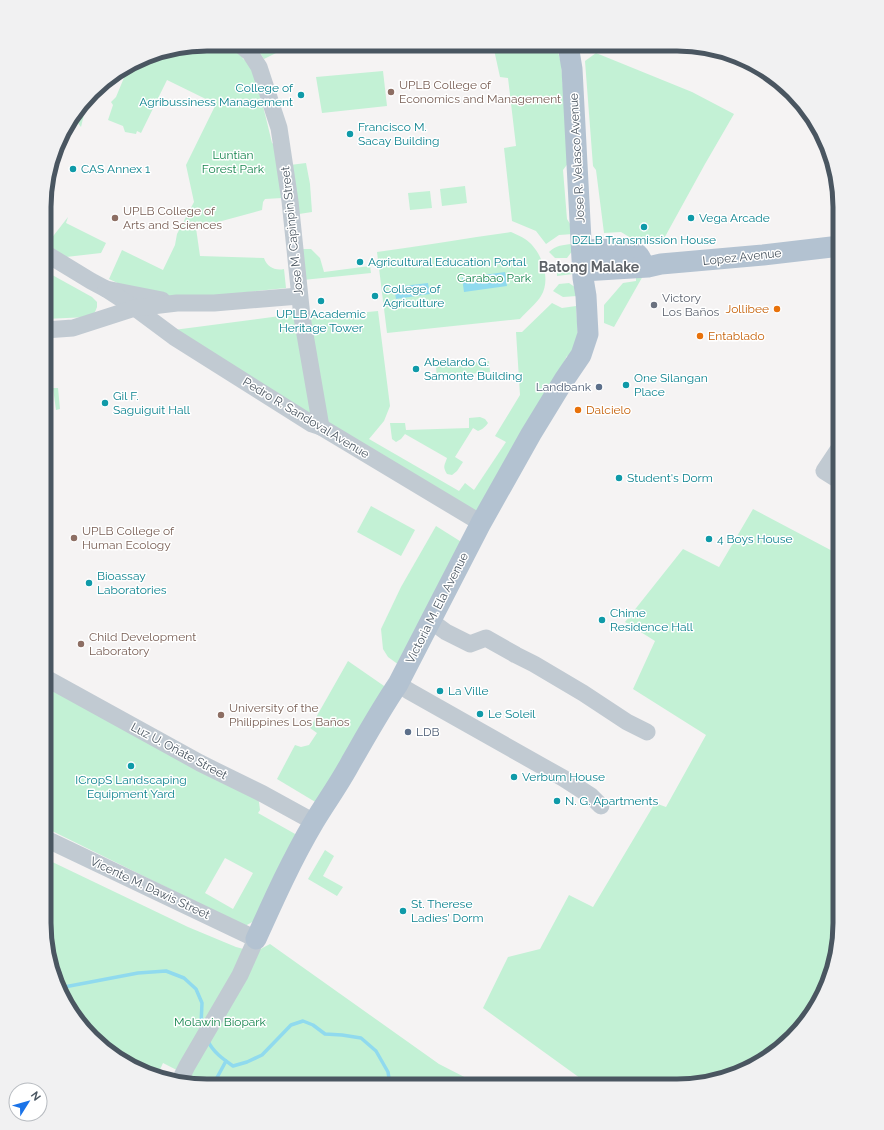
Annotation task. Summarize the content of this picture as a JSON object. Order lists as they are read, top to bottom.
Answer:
{
  "streets": {
    "main road": ["Jose R. Velasco Avenue", "Lopez Avenue", "Victoria M. Ela Avenue"],
    "street": [
      "Jose M. Capinpin Street",
      "Pedro R. Sandoval Avenue",
      "Luz U. Oñate Street",
      "Vicente M. Dawis Street"
    ]
  },
  "crossings": [
    ["Jose R. Velasco Avenue", "Lopez Avenue"],
    ["Jose R. Velasco Avenue", "Victoria M. Ela Avenue"],
    ["Jose M. Capinpin Street", "Pedro R. Sandoval Avenue"],
    ["Lopez Avenue", "Victoria M. Ela Avenue"],
    ["Pedro R. Sandoval Avenue", "Victoria M. Ela Avenue"],
    ["Victoria M. Ela Avenue", "Luz U. Oñate Street"],
    ["Victoria M. Ela Avenue", "Vicente M. Dawis Street"]
  ],
  "districts": ["Batong Malake"],
  "parks": ["Luntian Forest Park", "Carabao Park", "Molawin Biopark"],
  "places": [
    "UPLB College of Economics and Management",
    "College of Agribussiness Management",
    "Francisco M. Sacay Building",
    "CAS Annex 1",
    "UPLB College of Arts and Sciences",
    "Vega Arcade",
    "DZLB Transmission House",
    "Agricultural Education Portal",
    "College of Agriculture",
    "UPLB Academic Heritage Tower",
    "Victory Los Baños",
    "Jollibee",
    "Entablado",
    "Abelardo G. Samonte Building",
    "One Silangan Place",
    "Landbank",
    "Gil F. Saguiguit Hall",
    "Dalcielo",
    "Student's Dorm",
    "UPLB College of Human Ecology",
    "4 Boys House",
    "Bioassay Laboratories",
    "Chime Residence Hall",
    "Child Development Laboratory",
    "La Ville",
    "Le Soleil",
    "University of the Philippines Los Baños",
    "LDB",
    "ICropS Landscaping Equipment Yard",
    "Verbum House",
    "N. G. Apartments",
    "St. Therese Ladies' Dorm"
  ],
  "north": "top right"
}
